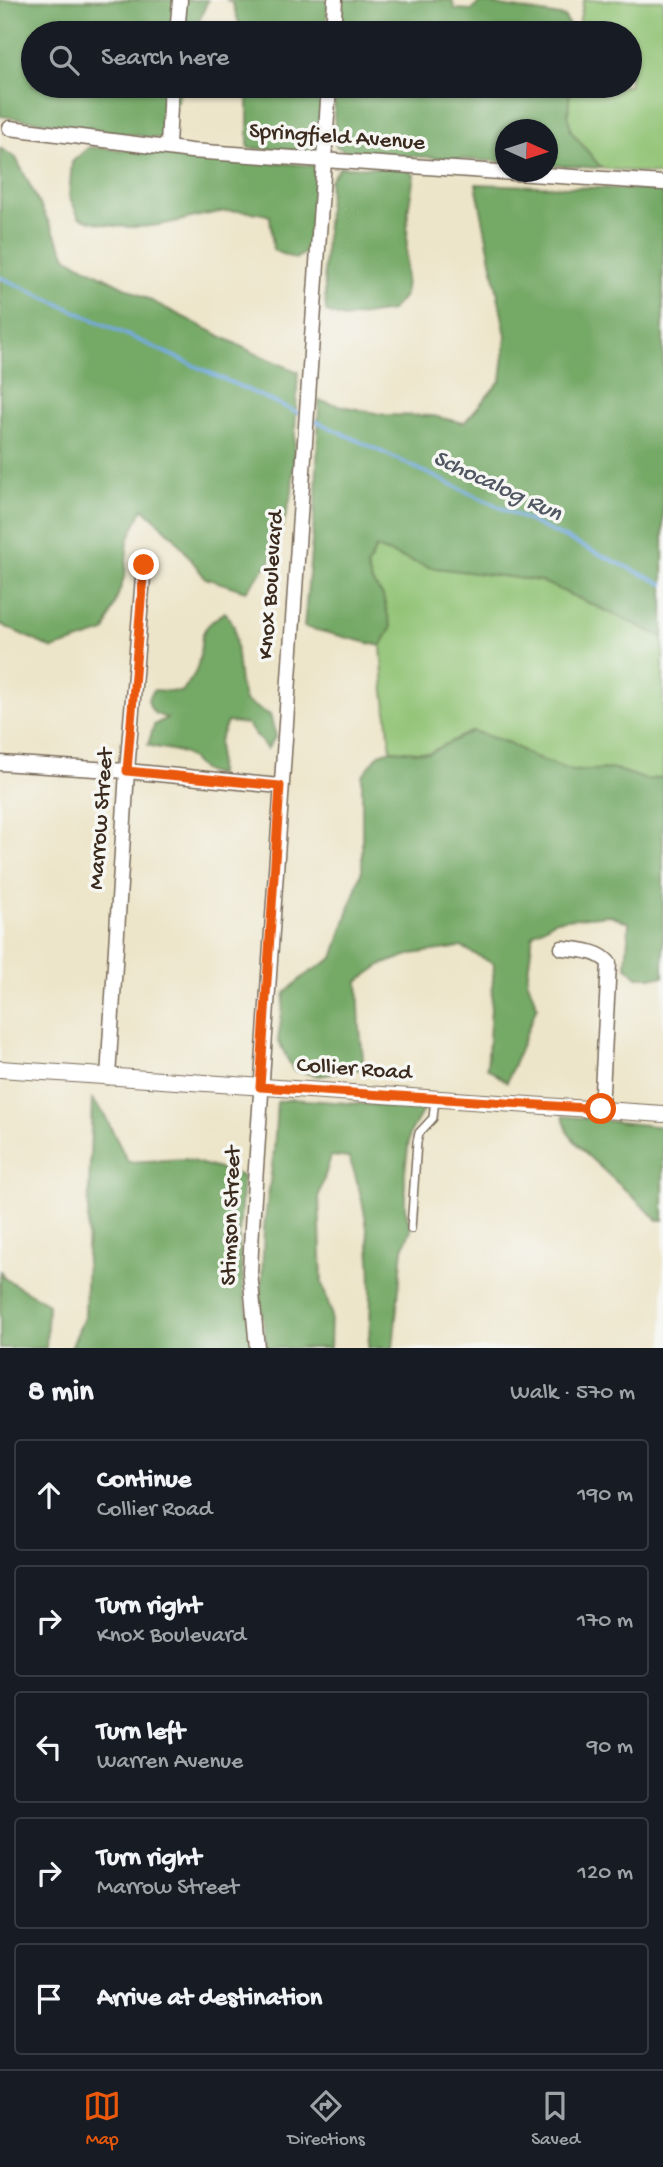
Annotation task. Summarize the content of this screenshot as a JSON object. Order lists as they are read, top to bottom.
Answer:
{
  "streets": {
    "street": [
      "Springfield Avenue",
      "Knox Boulevard",
      "Marrow Street",
      "Collier Road",
      "Stimson Street"
    ]
  },
  "crossings": [
    ["Springfield Avenue", "Knox Boulevard"],
    ["Knox Boulevard", "Collier Road"],
    ["Knox Boulevard", "Stimson Street"],
    ["Marrow Street", "Collier Road"],
    ["Collier Road", "Stimson Street"]
  ],
  "water": ["Schocalog Run"],
  "north": "right",
  "page": {
    "search": "Search here",
    "heading": ["8 min", "Walk · 570 m"],
    "list": [
      ["Continue", "Collier Road", "190 m"],
      ["Turn right", "Knox Boulevard", "170 m"],
      ["Turn left", "Warren Avenue", "90 m"],
      ["Turn right", "Marrow Street", "120 m"],
      "Arrive at destination"
    ],
    "nav": ["Map", "Directions", "Saved"]
  }
}
